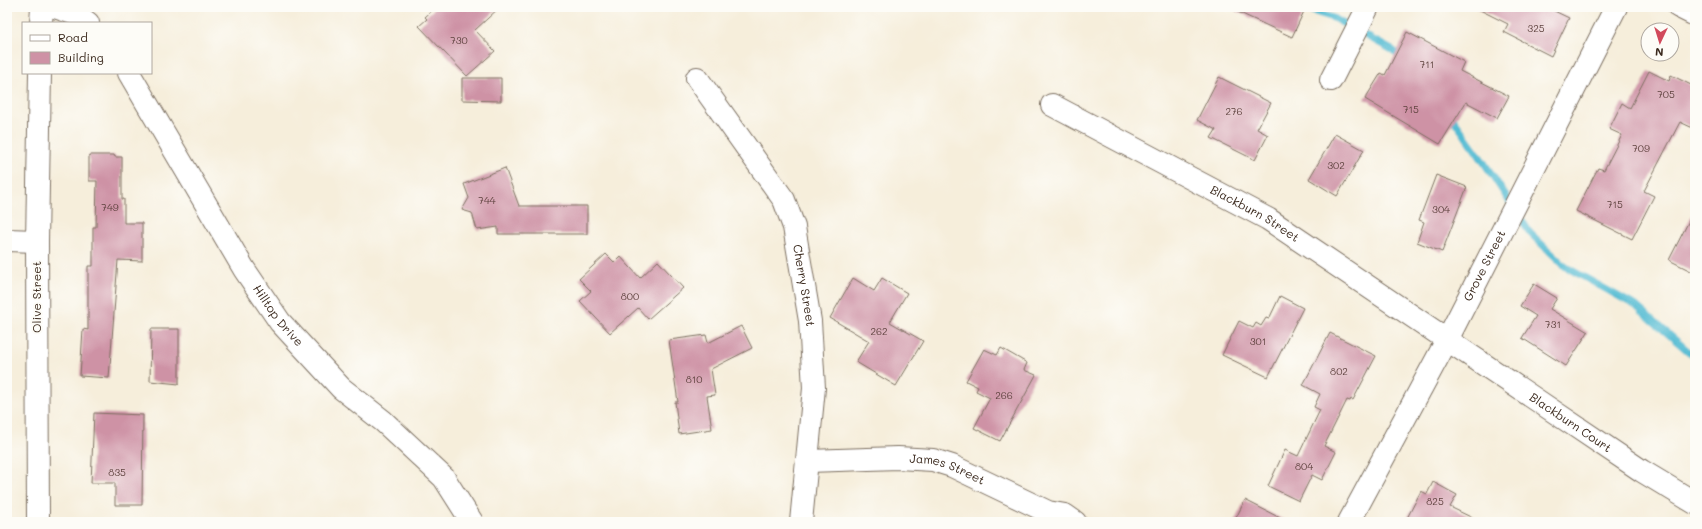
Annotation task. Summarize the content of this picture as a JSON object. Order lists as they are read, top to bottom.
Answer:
{
  "streets": {
    "street": [
      "Blackburn Street",
      "Grove Street",
      "Cherry Street",
      "Olive Street",
      "Hilltop Drive",
      "Blackburn Court",
      "James Street"
    ]
  },
  "crossings": [
    ["Blackburn Street", "Grove Street"],
    ["Blackburn Street", "Blackburn Court"],
    ["Grove Street", "Blackburn Court"],
    ["Cherry Street", "James Street"]
  ],
  "house_numbers": [
    "325",
    "730",
    "711",
    "705",
    "715",
    "276",
    "709",
    "302",
    "744",
    "715",
    "749",
    "304",
    "800",
    "731",
    "262",
    "301",
    "802",
    "810",
    "266",
    "804",
    "835",
    "825"
  ],
  "legend": ["Road", "Building"],
  "north": "bottom"
}
